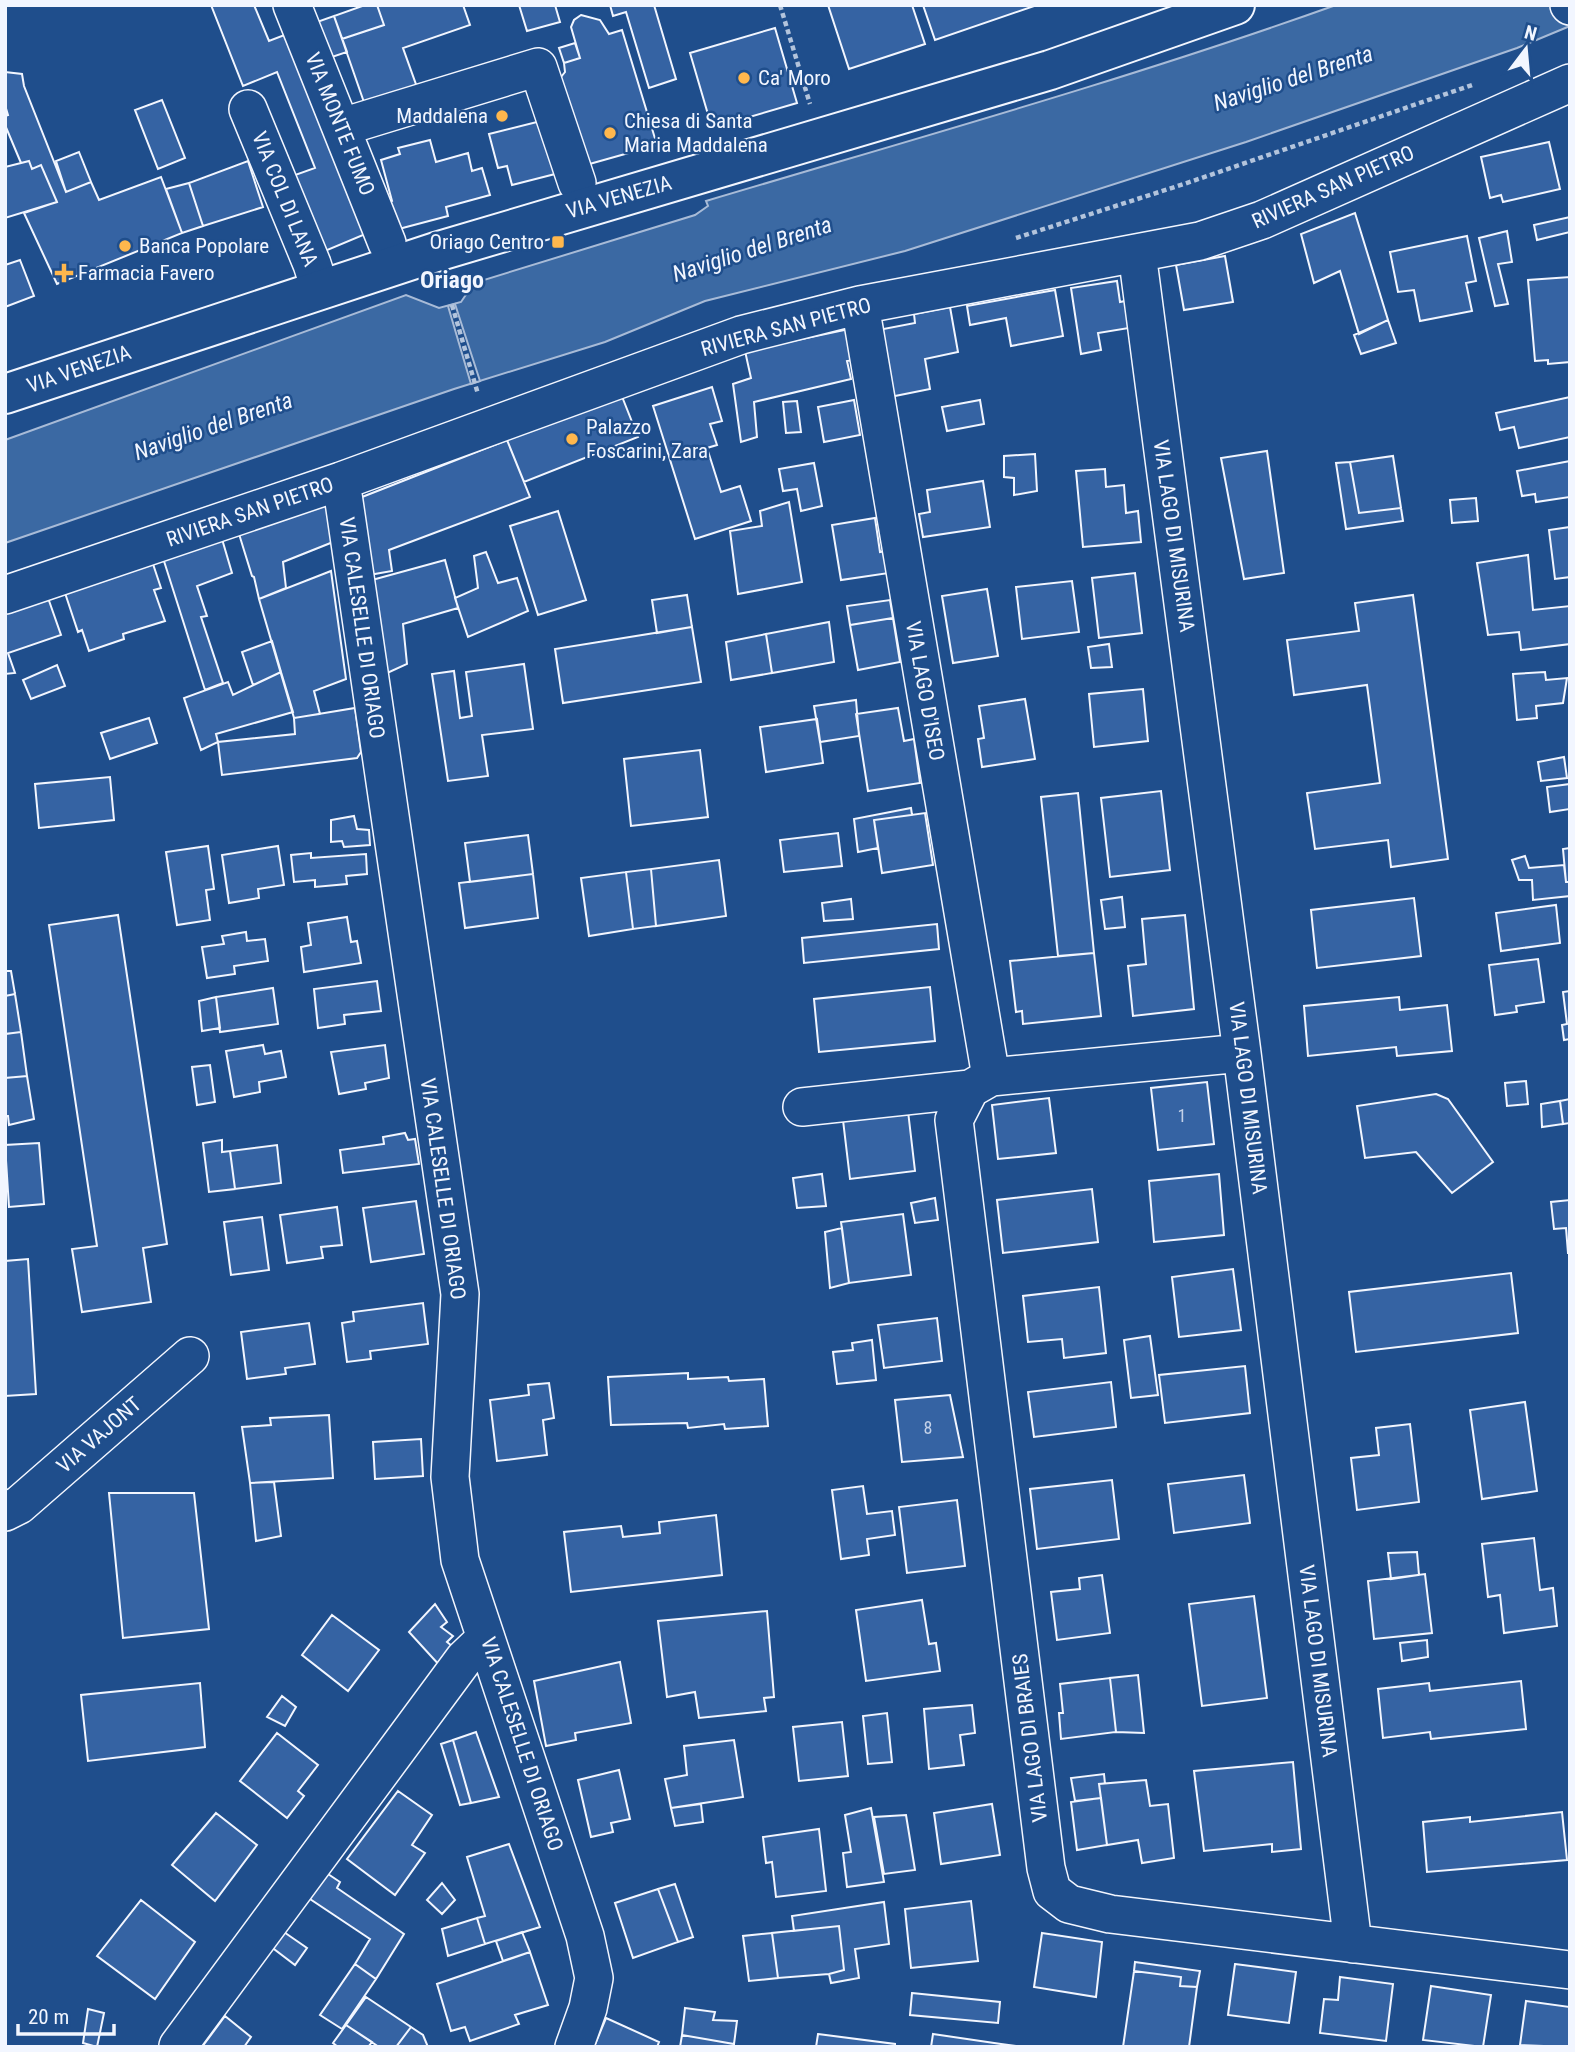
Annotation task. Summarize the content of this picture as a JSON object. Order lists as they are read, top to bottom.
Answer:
{
  "streets": {
    "main road": ["VIA VENEZIA"],
    "street": [
      "VIA MONTE FUMO",
      "RIVIERA SAN PIETRO",
      "VIA COL DI LANA",
      "VIA LAGO DI MISURINA",
      "VIA CALESELLE DI ORIAGO",
      "VIA LAGO D'ISEO",
      "VIA VAJONT",
      "VIA LAGO DI BRAIES"
    ]
  },
  "crossings": [
    ["RIVIERA SAN PIETRO", "VIA LAGO DI MISURINA"],
    ["RIVIERA SAN PIETRO", "VIA CALESELLE DI ORIAGO"],
    ["RIVIERA SAN PIETRO", "VIA LAGO D'ISEO"],
    ["VIA VENEZIA", "VIA COL DI LANA"],
    ["VIA LAGO DI MISURINA", "VIA LAGO DI BRAIES"],
    ["VIA LAGO D'ISEO", "VIA LAGO DI BRAIES"]
  ],
  "districts": ["Oriago"],
  "water": ["Naviglio del Brenta"],
  "places": {
    "other": [
      "Ca' Moro",
      "Maddalena",
      "Chiesa di Santa Maria Maddalena",
      "Banca Popolare",
      "Palazzo Foscarini, Zara"
    ],
    "transit": ["Oriago Centro"],
    "health": ["Farmacia Favero"]
  },
  "house_numbers": ["1", "8"],
  "scale_bar": "20 m",
  "north": "top"
}
